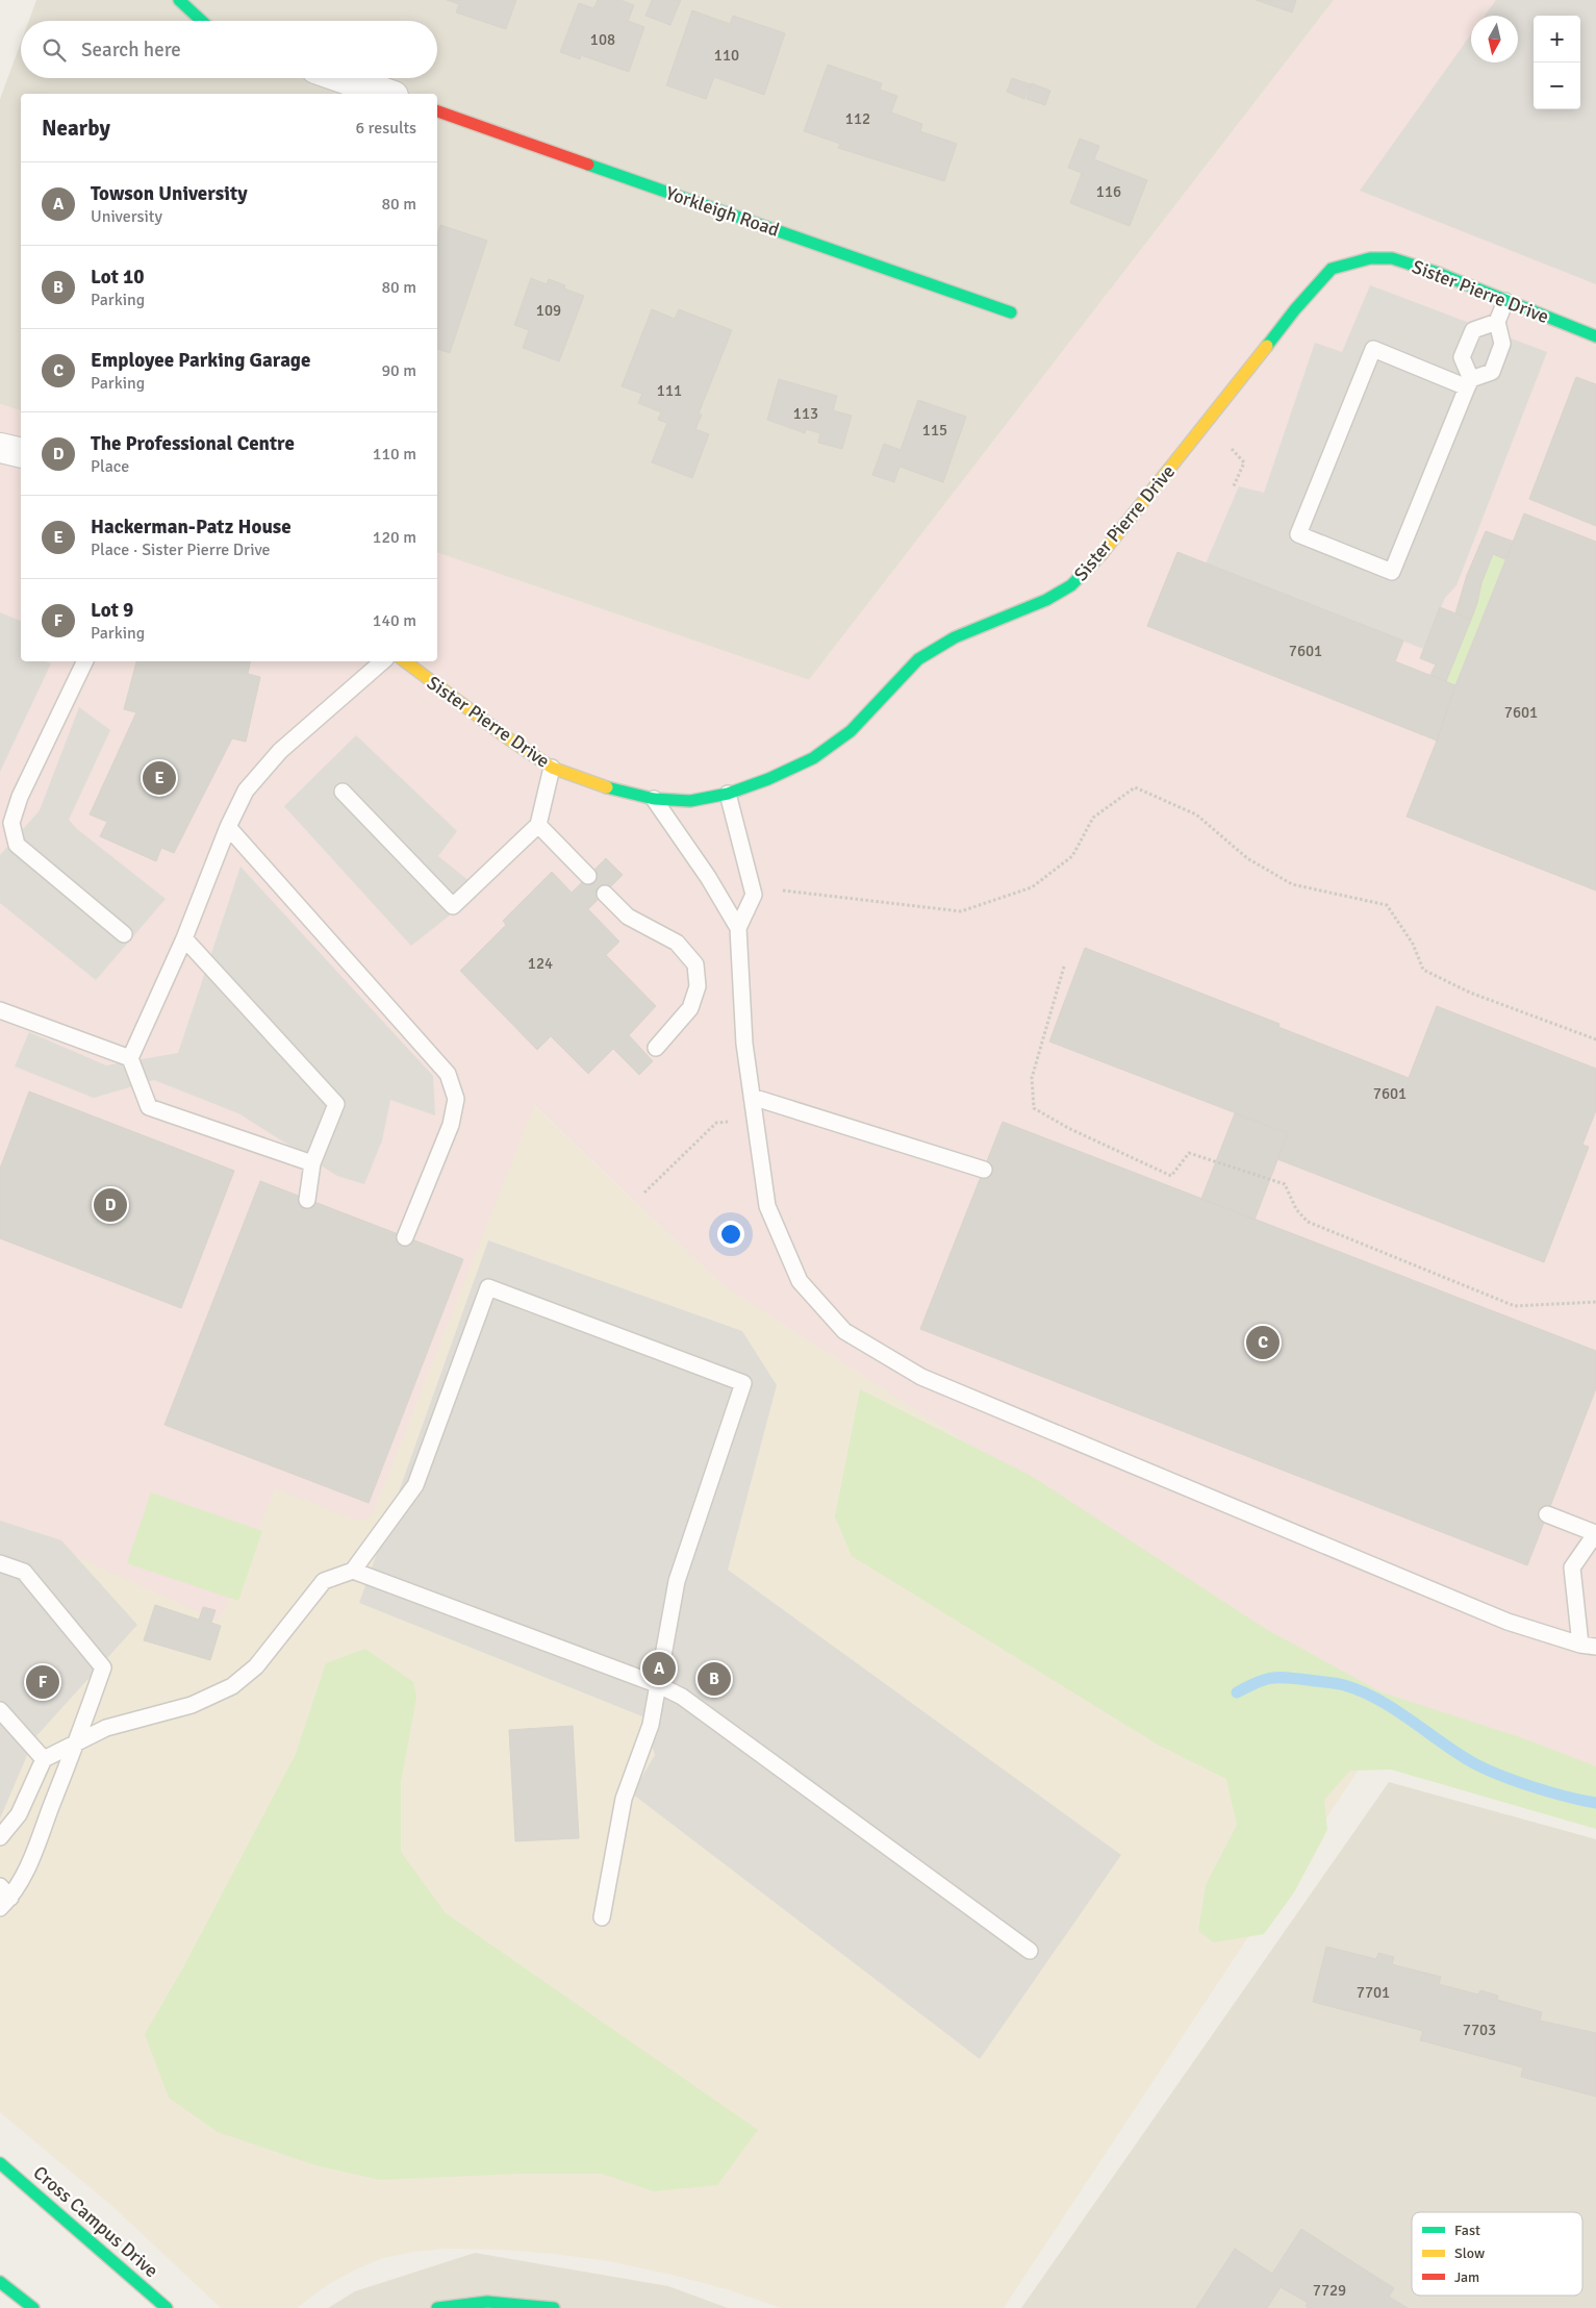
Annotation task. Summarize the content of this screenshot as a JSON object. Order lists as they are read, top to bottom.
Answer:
{
  "streets": {
    "street": ["Yorkleigh Road", "Sister Pierre Drive", "Cross Campus Drive"]
  },
  "house_numbers": [
    "108",
    "110",
    "112",
    "116",
    "109",
    "111",
    "113",
    "115",
    "7601",
    "7601",
    "124",
    "7601",
    "7701",
    "7703",
    "7729"
  ],
  "legend": ["Fast", "Slow", "Jam"],
  "north": "bottom",
  "page": {
    "map_buttons": ["+", "−"],
    "search": "Search here",
    "heading": ["Nearby", "6 results"],
    "list": [
      {
        "mark": "A",
        "name": "Towson University",
        "note": "University",
        "value": "80 m"
      },
      {
        "mark": "B",
        "name": "Lot 10",
        "note": "Parking",
        "value": "80 m"
      },
      {
        "mark": "C",
        "name": "Employee Parking Garage",
        "note": "Parking",
        "value": "90 m"
      },
      {
        "mark": "D",
        "name": "The Professional Centre",
        "note": "Place",
        "value": "110 m"
      },
      {
        "mark": "E",
        "name": "Hackerman-Patz House",
        "note": "Place · Sister Pierre Drive",
        "value": "120 m"
      },
      {
        "mark": "F",
        "name": "Lot 9",
        "note": "Parking",
        "value": "140 m"
      }
    ],
    "pins": [
      "E",
      "D",
      "C",
      "A",
      "B",
      "F"
    ]
  }
}
